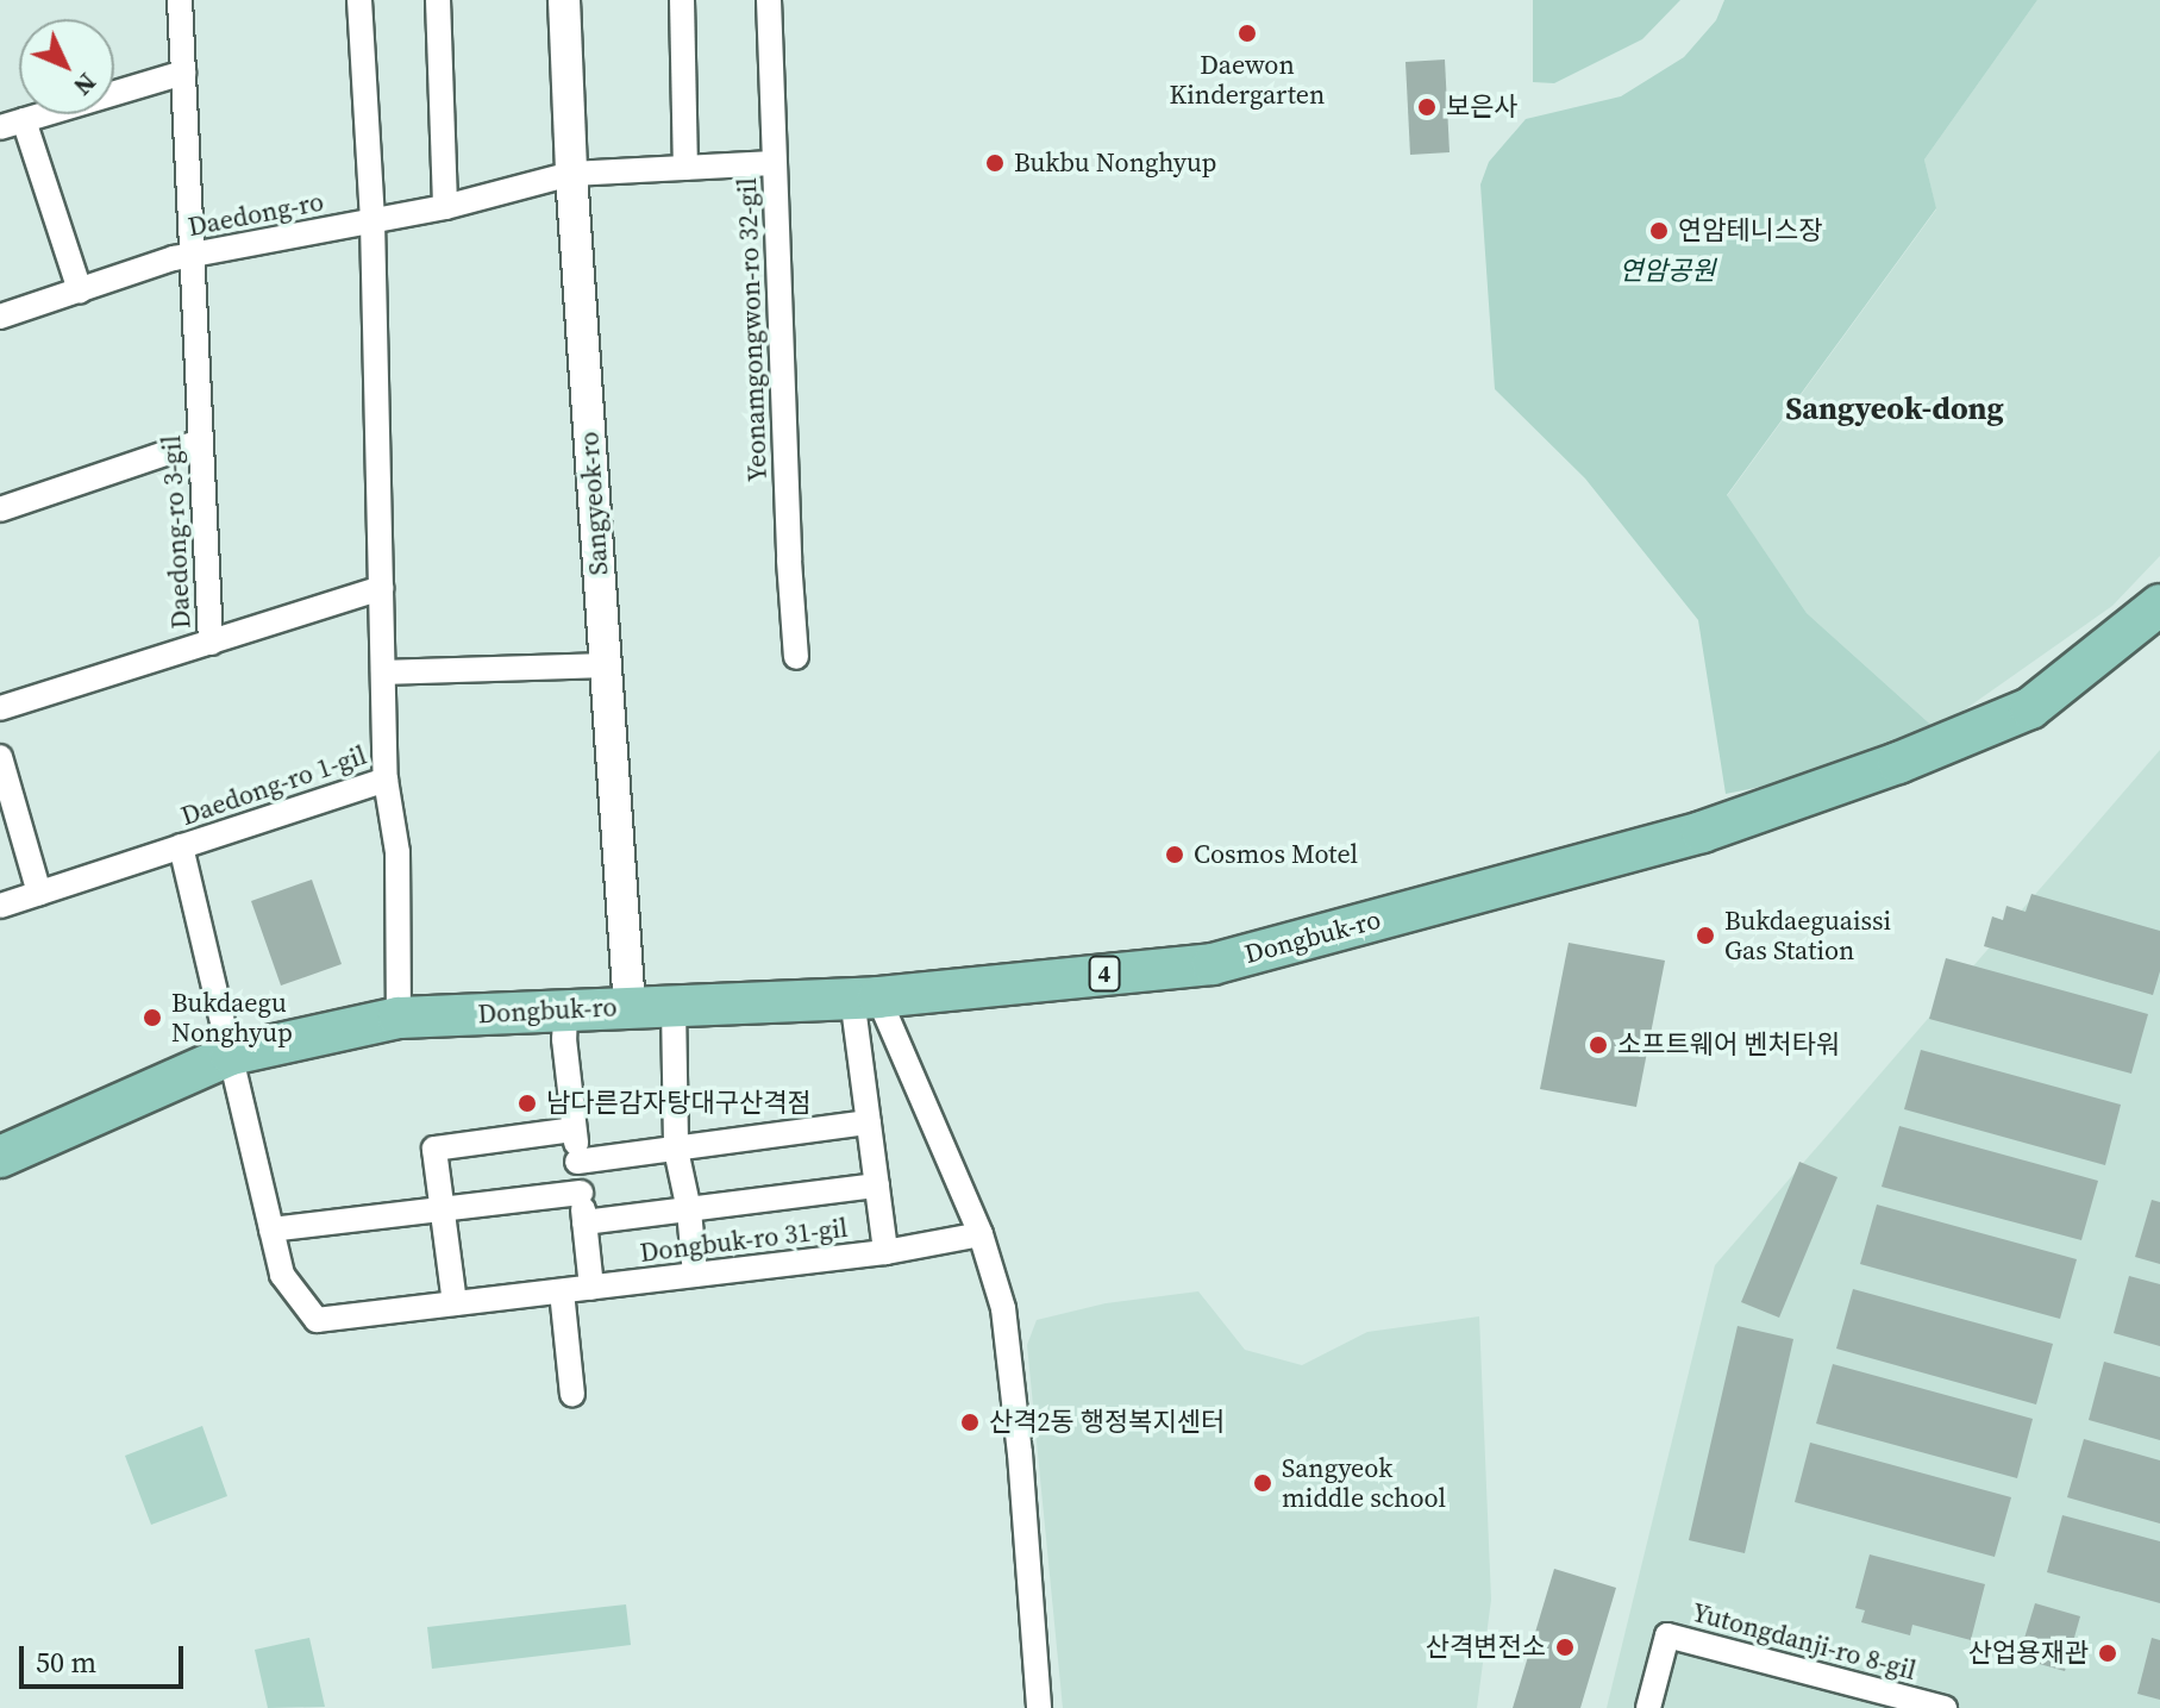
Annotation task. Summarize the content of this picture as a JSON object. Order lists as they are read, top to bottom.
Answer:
{
  "streets": {
    "main road": ["Dongbuk-ro", "4"],
    "street": [
      "Daedong-ro",
      "Yeonamgongwon-ro 32-gil",
      "Sangyeok-ro",
      "Daedong-ro 3-gil",
      "Daedong-ro 1-gil",
      "Dongbuk-ro 31-gil",
      "Yutongdanji-ro 8-gil"
    ]
  },
  "crossings": [
    ["Daedong-ro", "Yeonamgongwon-ro 32-gil"],
    ["Daedong-ro", "Sangyeok-ro"],
    ["Daedong-ro", "Daedong-ro 3-gil"],
    ["Daedong-ro", "Daedong-ro 1-gil"],
    ["Sangyeok-ro", "Dongbuk-ro"],
    ["Dongbuk-ro", "Dongbuk-ro 31-gil"]
  ],
  "districts": ["Sangyeok-dong"],
  "parks": ["연암공원"],
  "places": [
    "Daewon Kindergarten",
    "보은사",
    "Bukbu Nonghyup",
    "연암테니스장",
    "Cosmos Motel",
    "Bukdaeguaissi Gas Station",
    "Bukdaegu Nonghyup",
    "소프트웨어 벤처타워",
    "남다른감자탕대구산격점",
    "산격2동 행정복지센터",
    "Sangyeok middle school",
    "산격변전소",
    "산업용재관"
  ],
  "scale_bar": "50 m",
  "north": "bottom right"
}
